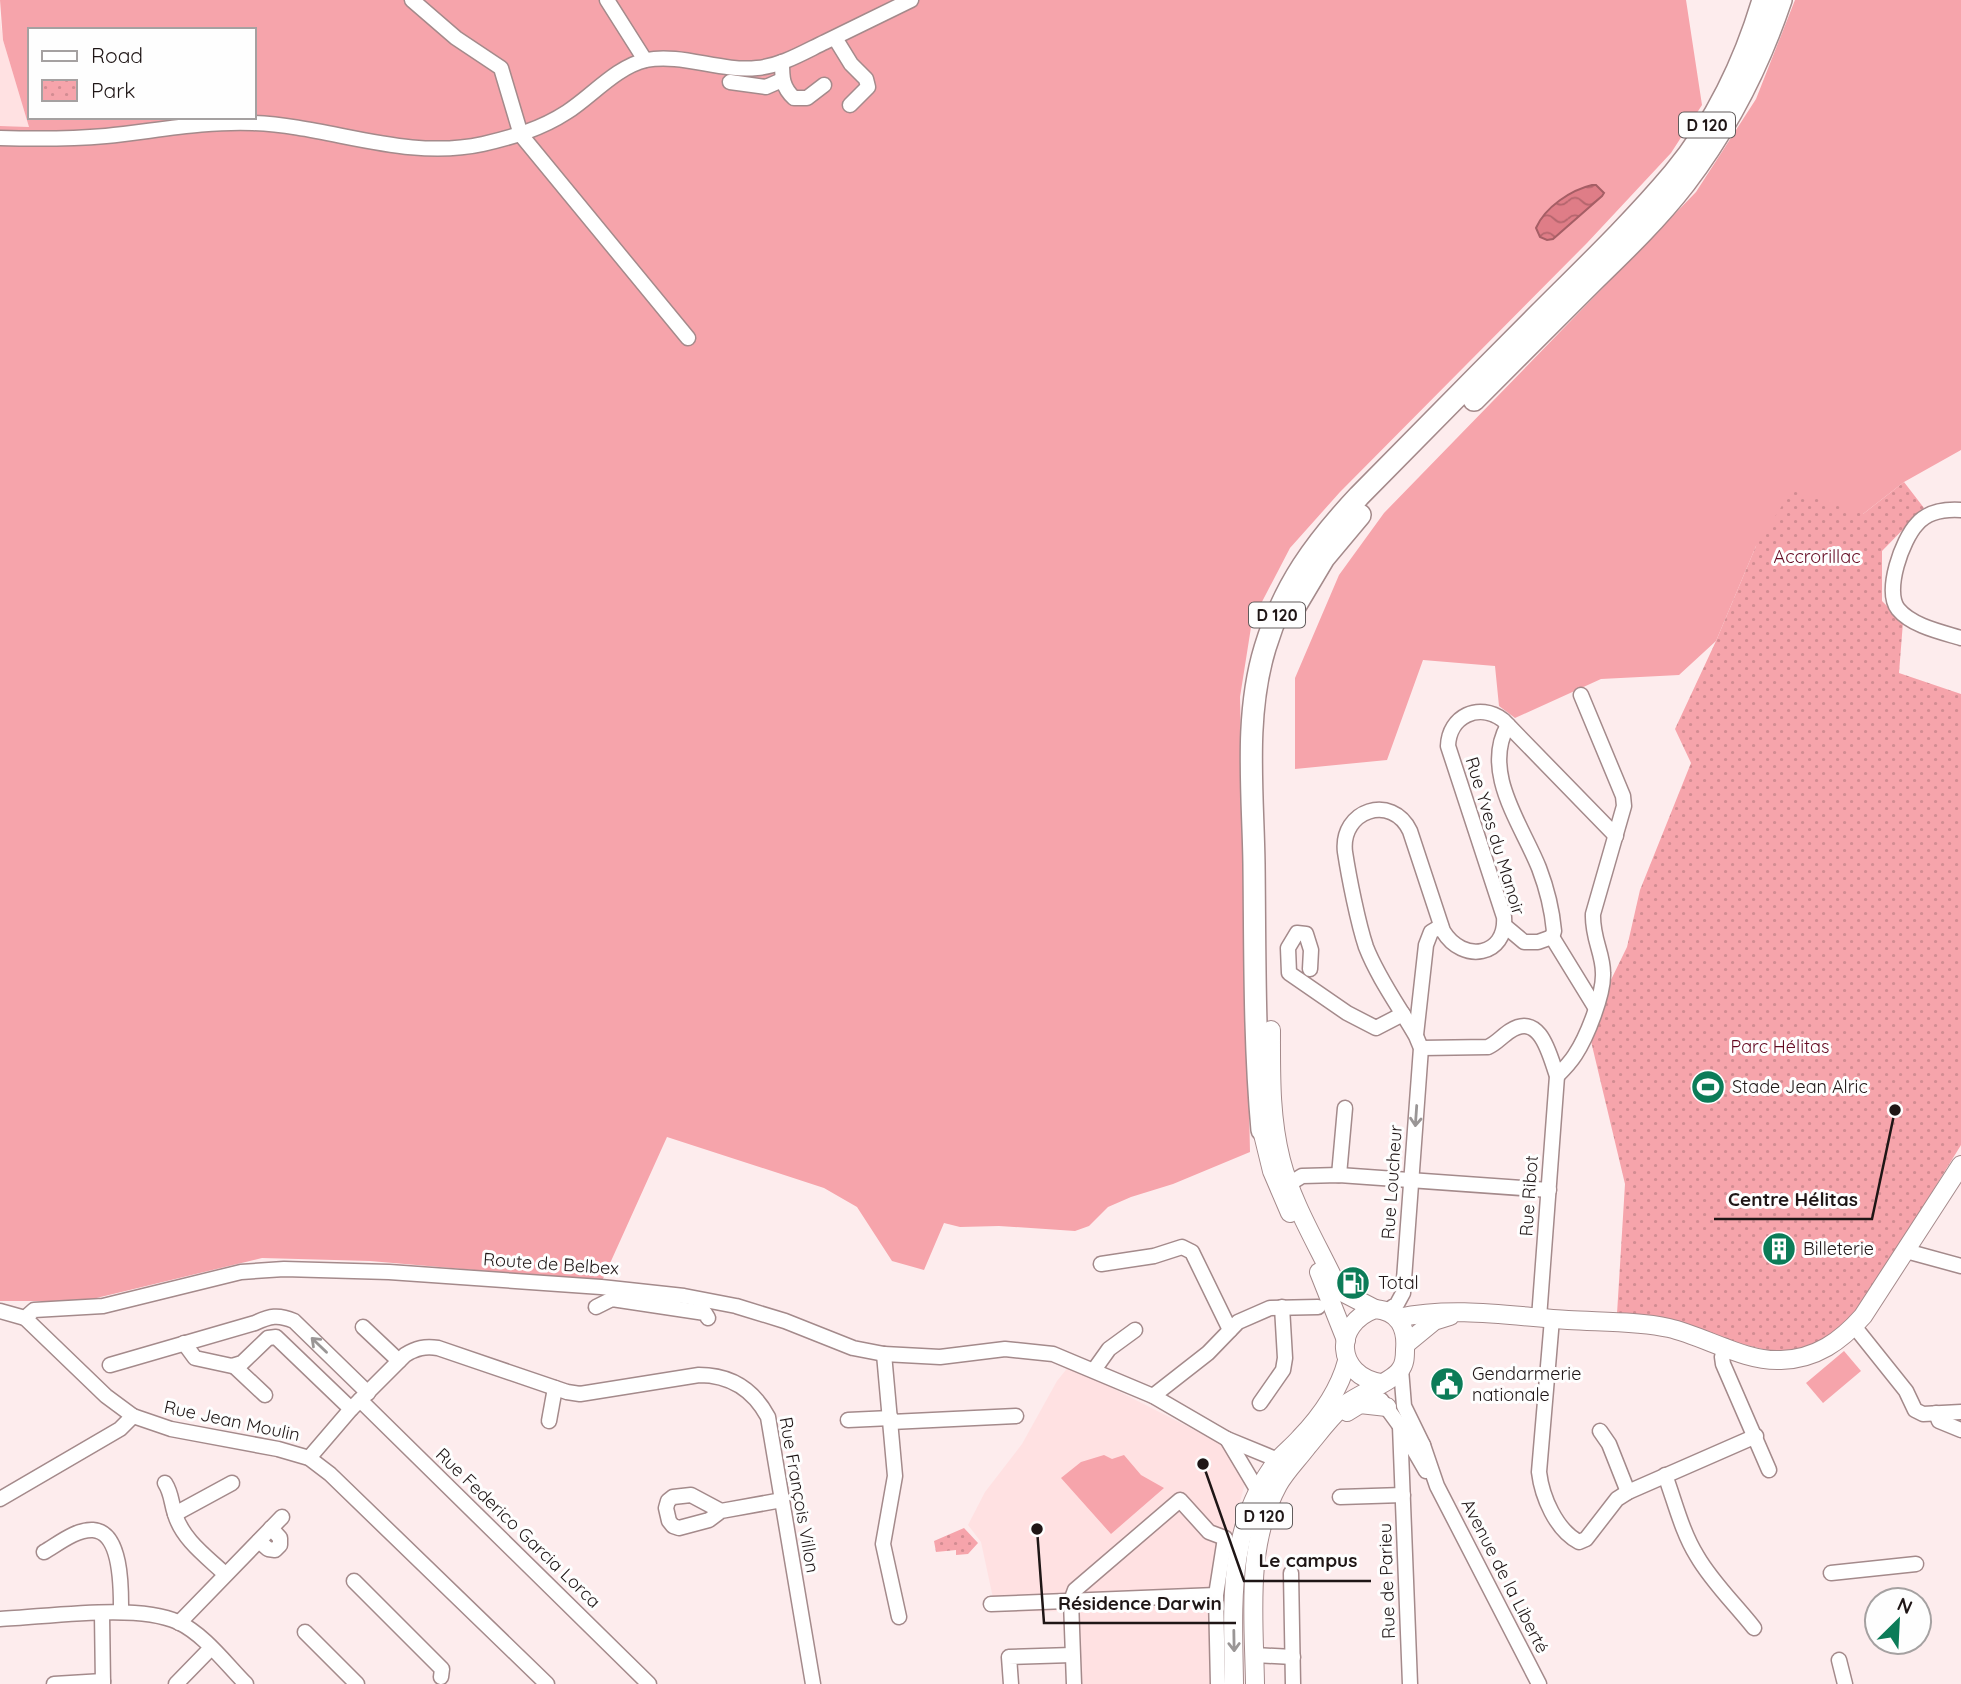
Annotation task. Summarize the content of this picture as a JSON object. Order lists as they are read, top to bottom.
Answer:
{
  "streets": {
    "highway": ["D 120"],
    "street": [
      "Rue Yves du Manoir",
      "Rue Loucheur",
      "Rue Ribot",
      "Route de Belbex",
      "Rue Jean Moulin",
      "Rue François Villon",
      "Rue Federico Garcia Lorca",
      "Avenue de la Liberté",
      "Rue de Parieu"
    ]
  },
  "crossings": [
    ["D 120", "Rue Loucheur"],
    ["D 120", "Route de Belbex"],
    ["D 120", "Avenue de la Liberté"],
    ["Rue Yves du Manoir", "Rue Loucheur"],
    ["Rue Loucheur", "Avenue de la Liberté"],
    ["Route de Belbex", "Rue Jean Moulin"],
    ["Rue Jean Moulin", "Rue François Villon"],
    ["Rue François Villon", "Rue Federico Garcia Lorca"],
    ["Avenue de la Liberté", "Rue de Parieu"]
  ],
  "parks": ["Accrorillac", "Parc Hélitas"],
  "places": {
    "sports": ["Stade Jean Alric"],
    "other": ["Centre Hélitas", "Le campus", "Résidence Darwin"],
    "building": ["Billeterie"],
    "fuel station": ["Total"],
    "public building": ["Gendarmerie nationale"]
  },
  "legend": ["Road", "Park"],
  "north": "top right"
}
